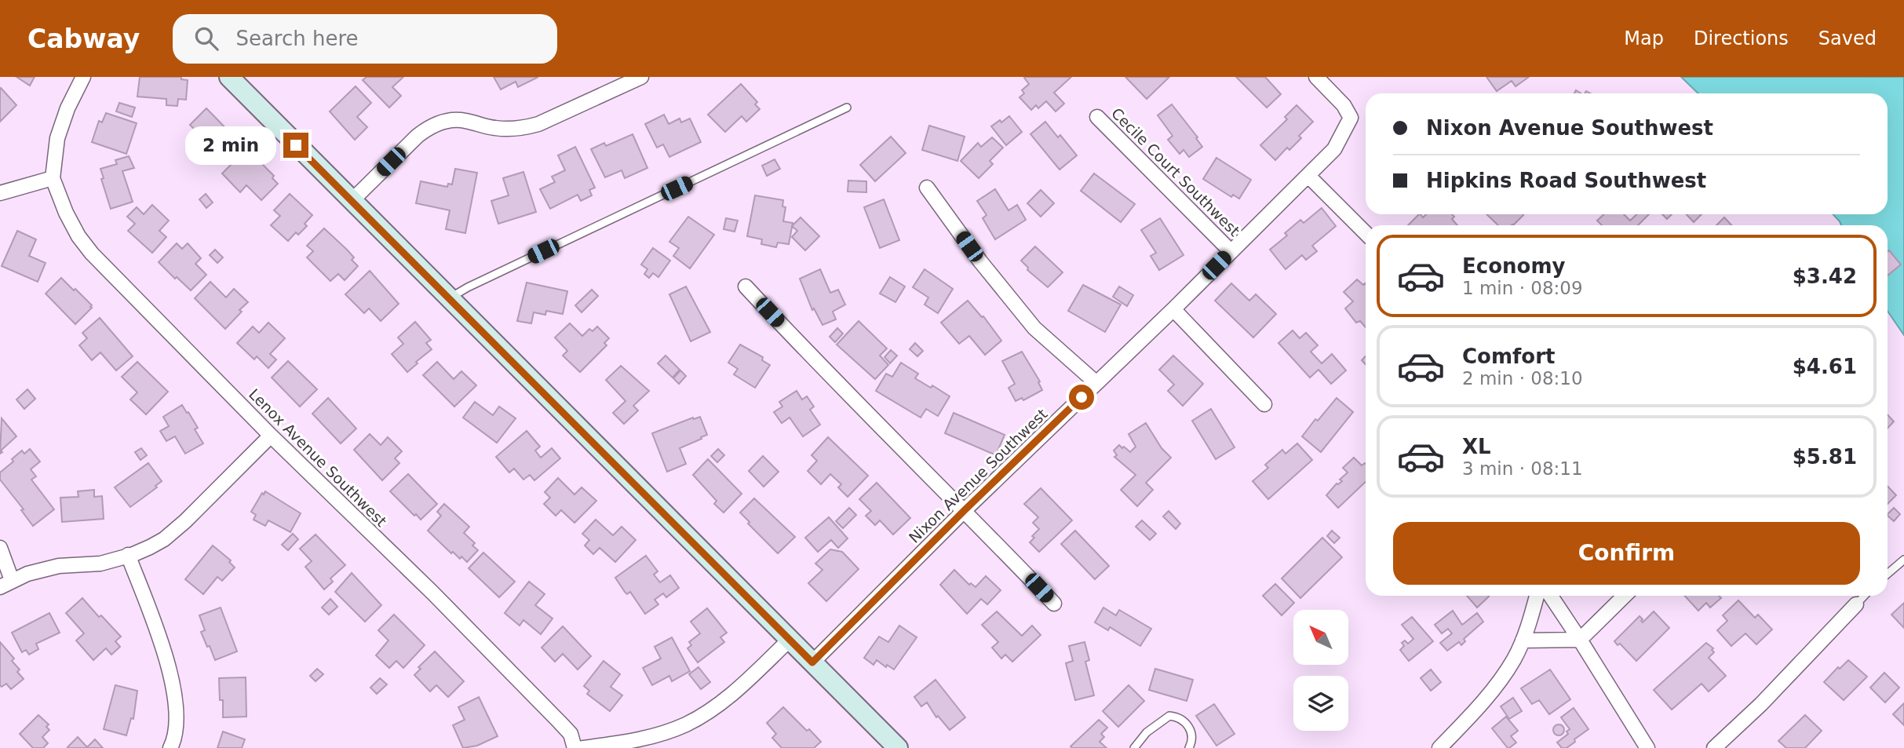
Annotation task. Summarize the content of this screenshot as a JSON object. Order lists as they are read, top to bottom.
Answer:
{
  "streets": {
    "street": ["Cecile Court Southwest", "Lenox Avenue Southwest", "Nixon Avenue Southwest"]
  },
  "crossings": [
    ["Cecile Court Southwest", "Nixon Avenue Southwest"]
  ],
  "north": "top left",
  "page": {
    "header": "Cabway",
    "search": "Search here",
    "nav": ["Map", "Directions", "Saved"],
    "banner": ["Nixon Avenue Southwest", "Hipkins Road Southwest"],
    "bubble": "2 min",
    "list": [
      {
        "name": "Economy",
        "note": "1 min · 08:09",
        "value": "$3.42"
      },
      {
        "name": "Comfort",
        "note": "2 min · 08:10",
        "value": "$4.61"
      },
      {
        "name": "XL",
        "note": "3 min · 08:11",
        "value": "$5.81"
      }
    ],
    "buttons": "Confirm"
  }
}
